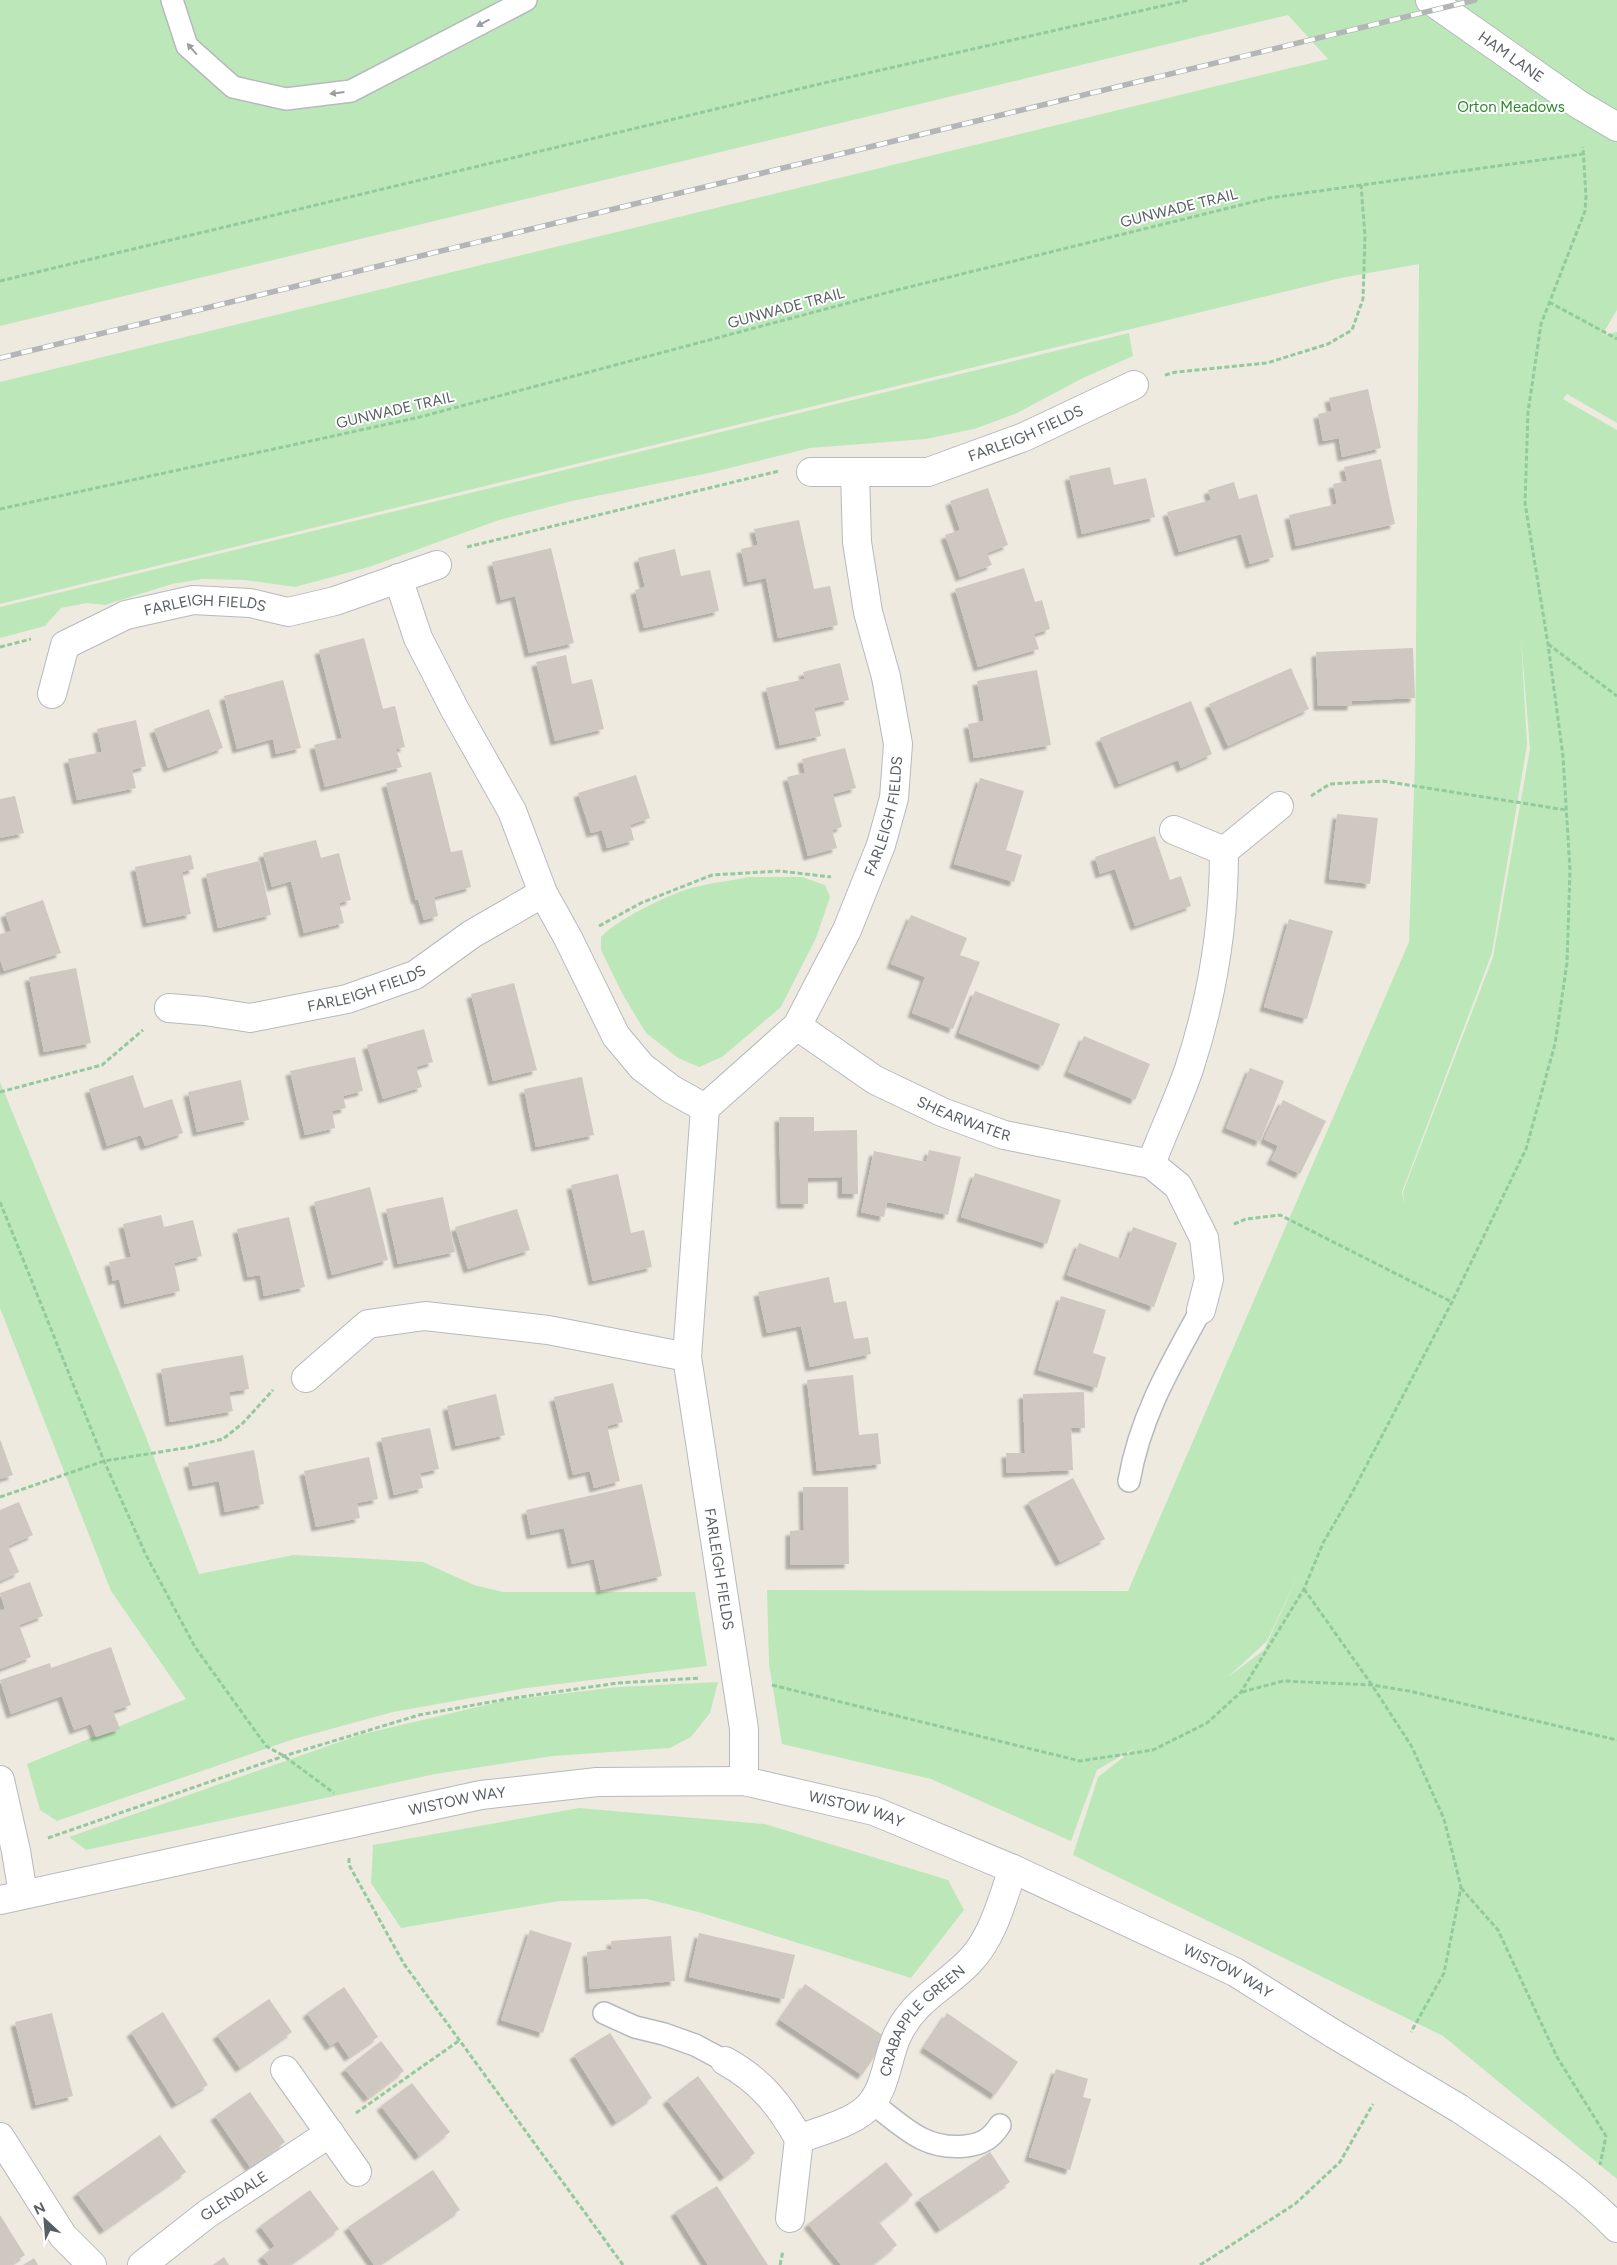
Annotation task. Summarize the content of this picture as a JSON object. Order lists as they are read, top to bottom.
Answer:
{
  "streets": {
    "street": [
      "HAM LANE",
      "FARLEIGH FIELDS",
      "SHEARWATER",
      "WISTOW WAY",
      "CRABAPPLE GREEN",
      "GLENDALE"
    ],
    "path": ["GUNWADE TRAIL"]
  },
  "crossings": [
    ["FARLEIGH FIELDS", "SHEARWATER"],
    ["FARLEIGH FIELDS", "WISTOW WAY"],
    ["WISTOW WAY", "CRABAPPLE GREEN"]
  ],
  "parks": ["Orton Meadows"],
  "north": "top left"
}
